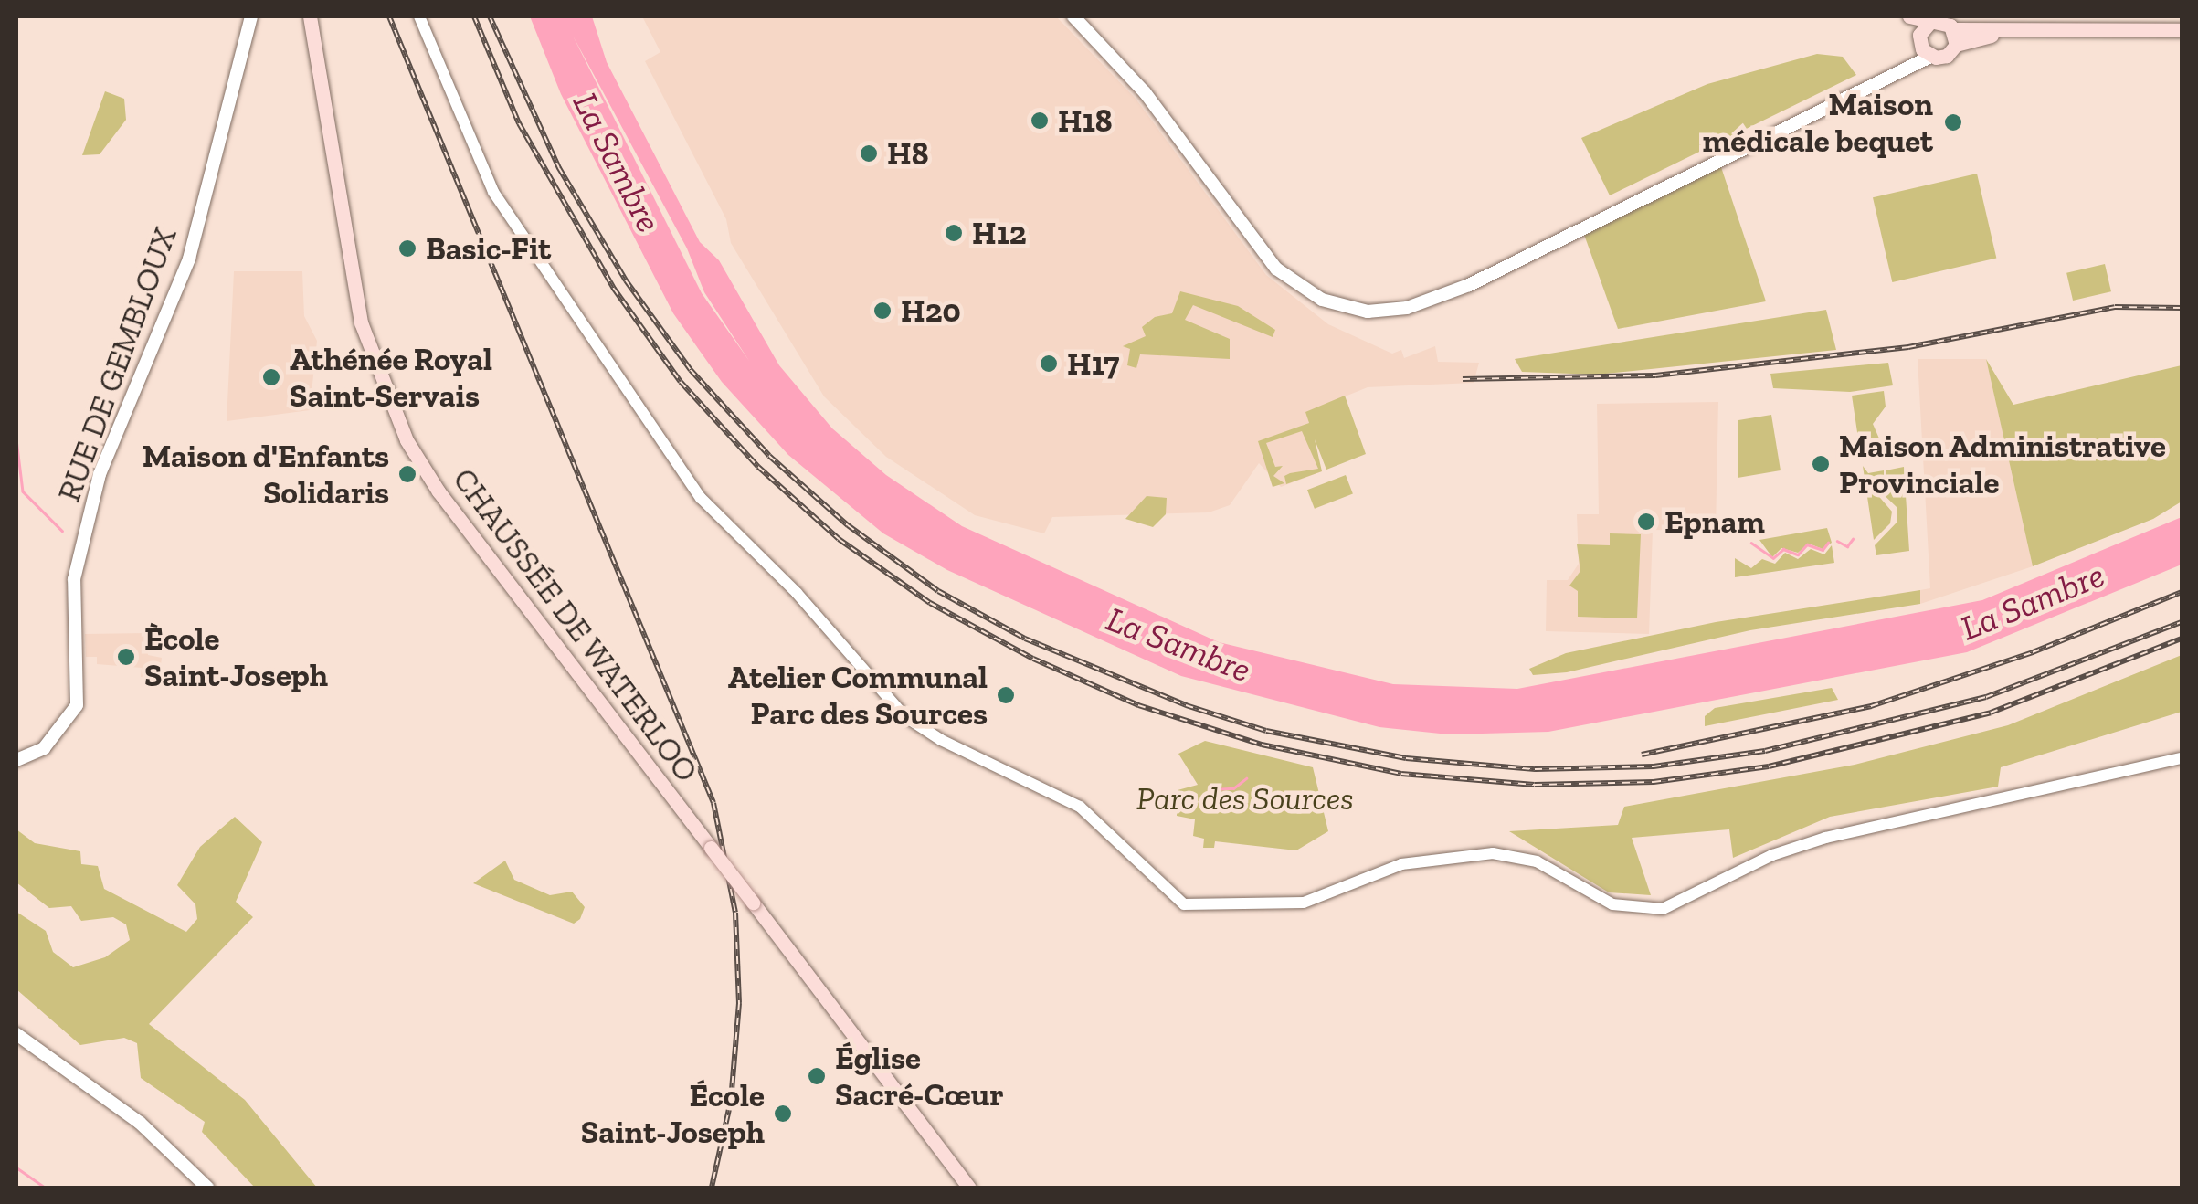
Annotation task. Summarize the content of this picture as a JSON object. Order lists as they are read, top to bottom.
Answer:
{
  "streets": {
    "main road": ["RUE DE GEMBLOUX", "CHAUSSÉE DE WATERLOO"]
  },
  "water": ["La Sambre"],
  "parks": ["Parc des Sources"],
  "places": [
    "H18",
    "Maison médicale bequet",
    "H8",
    "H12",
    "Basic-Fit",
    "H20",
    "H17",
    "Athénée Royal Saint-Servais",
    "Maison Administrative Provinciale",
    "Maison d'Enfants Solidaris",
    "Epnam",
    "Ècole Saint-Joseph",
    "Atelier Communal Parc des Sources",
    "Église Sacré-Cœur",
    "École Saint-Joseph"
  ]
}
